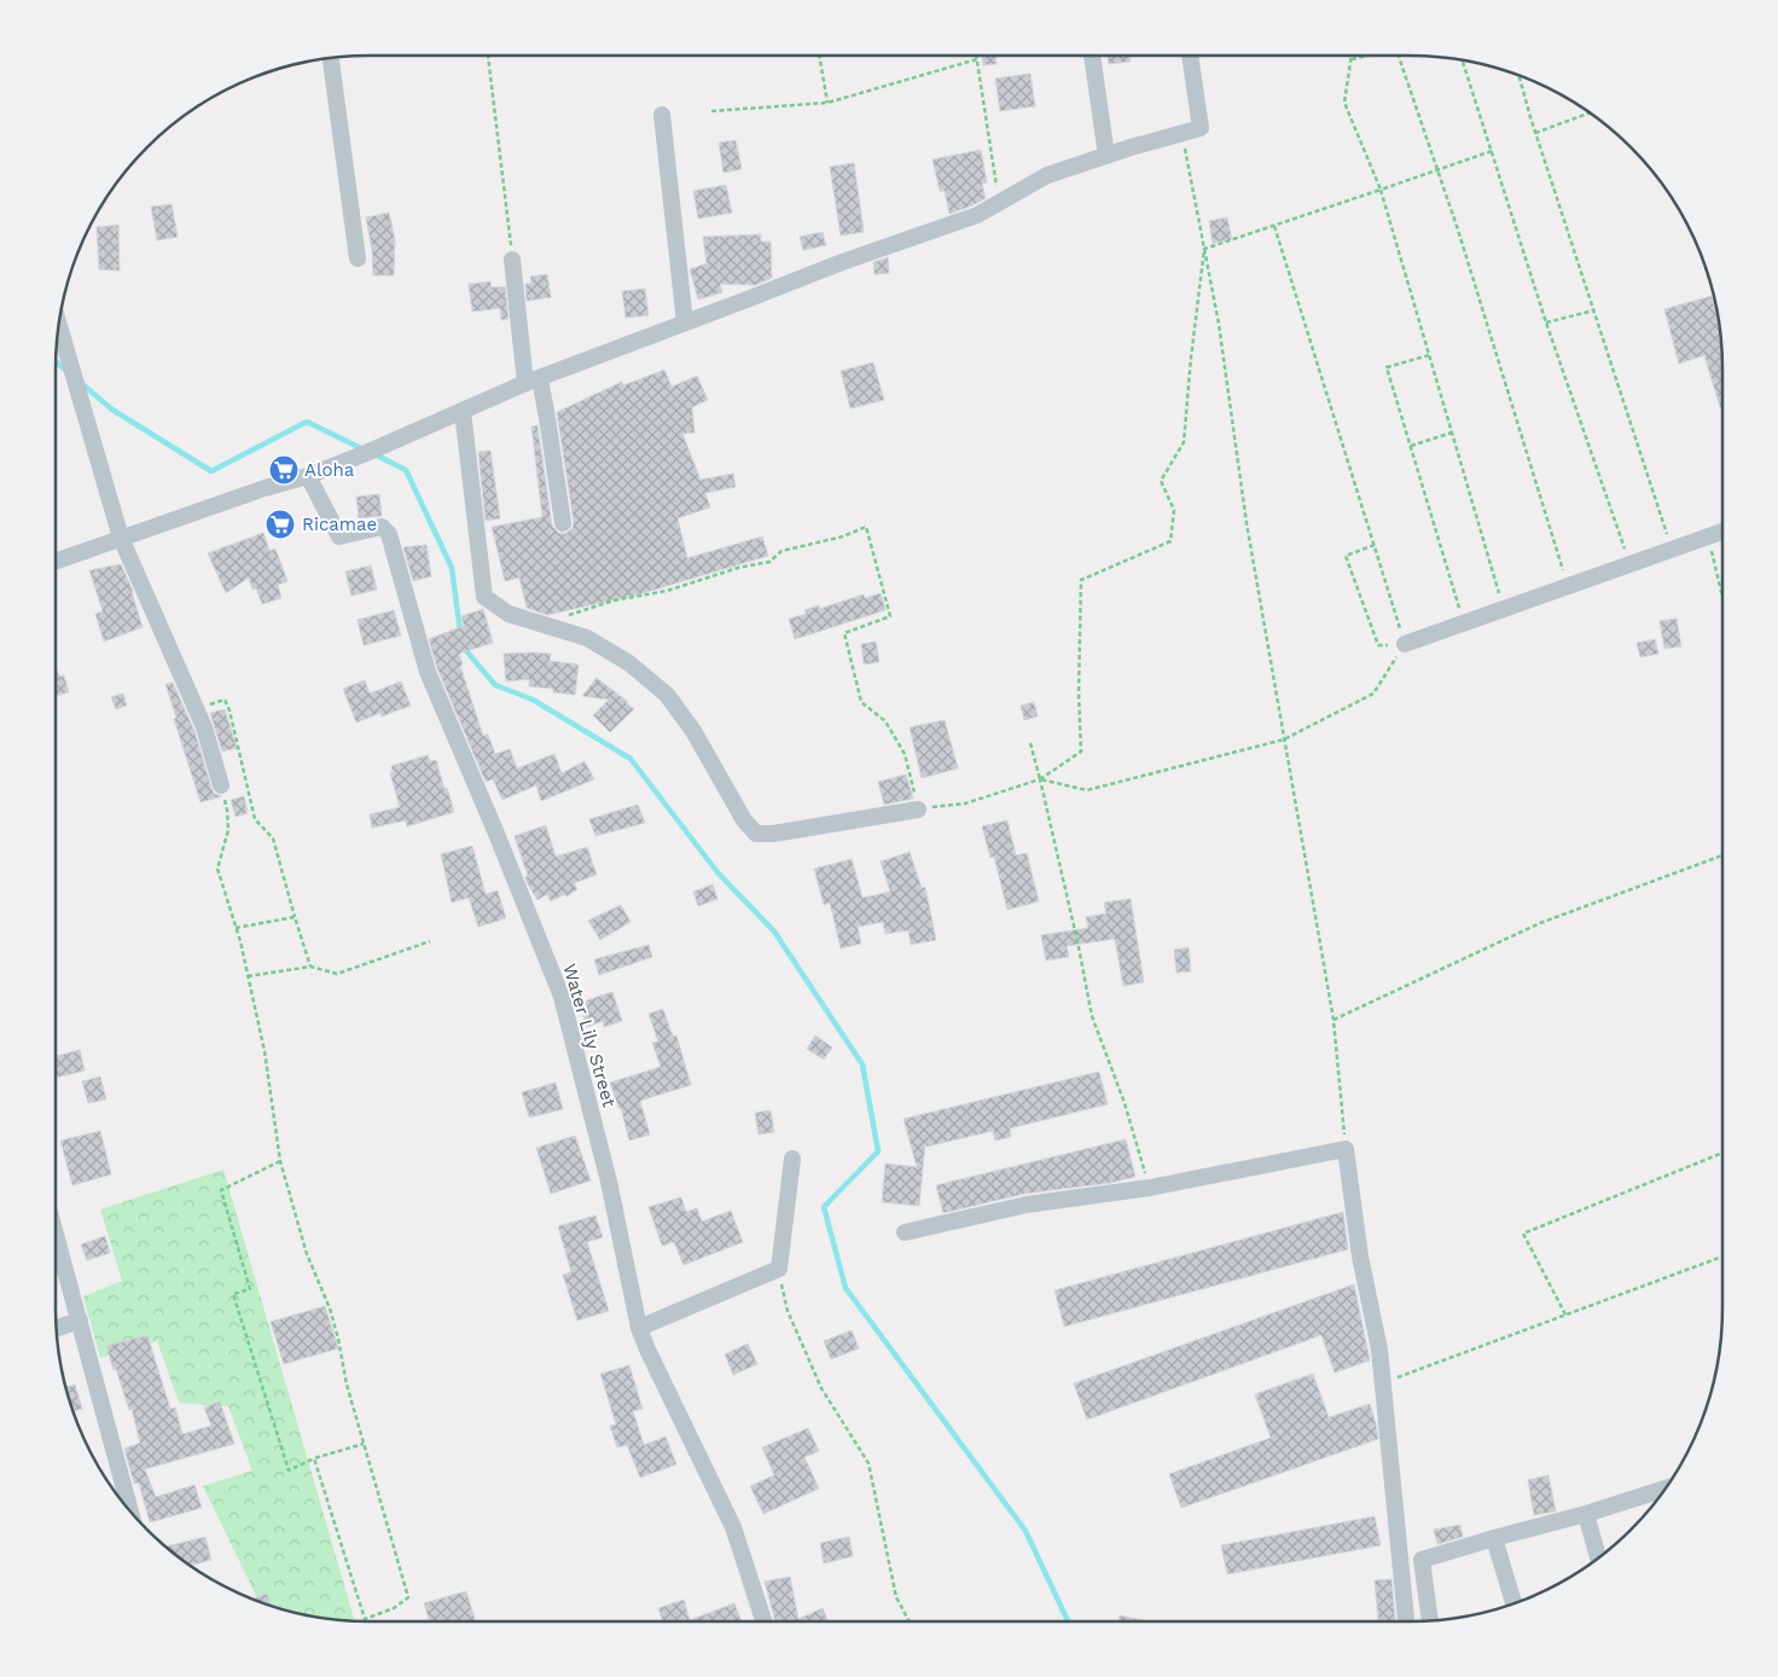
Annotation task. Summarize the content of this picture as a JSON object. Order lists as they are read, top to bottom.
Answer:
{
  "streets": {
    "street": ["Water Lily Street"]
  },
  "places": {
    "supermarket": ["Aloha", "Ricamae"]
  }
}
